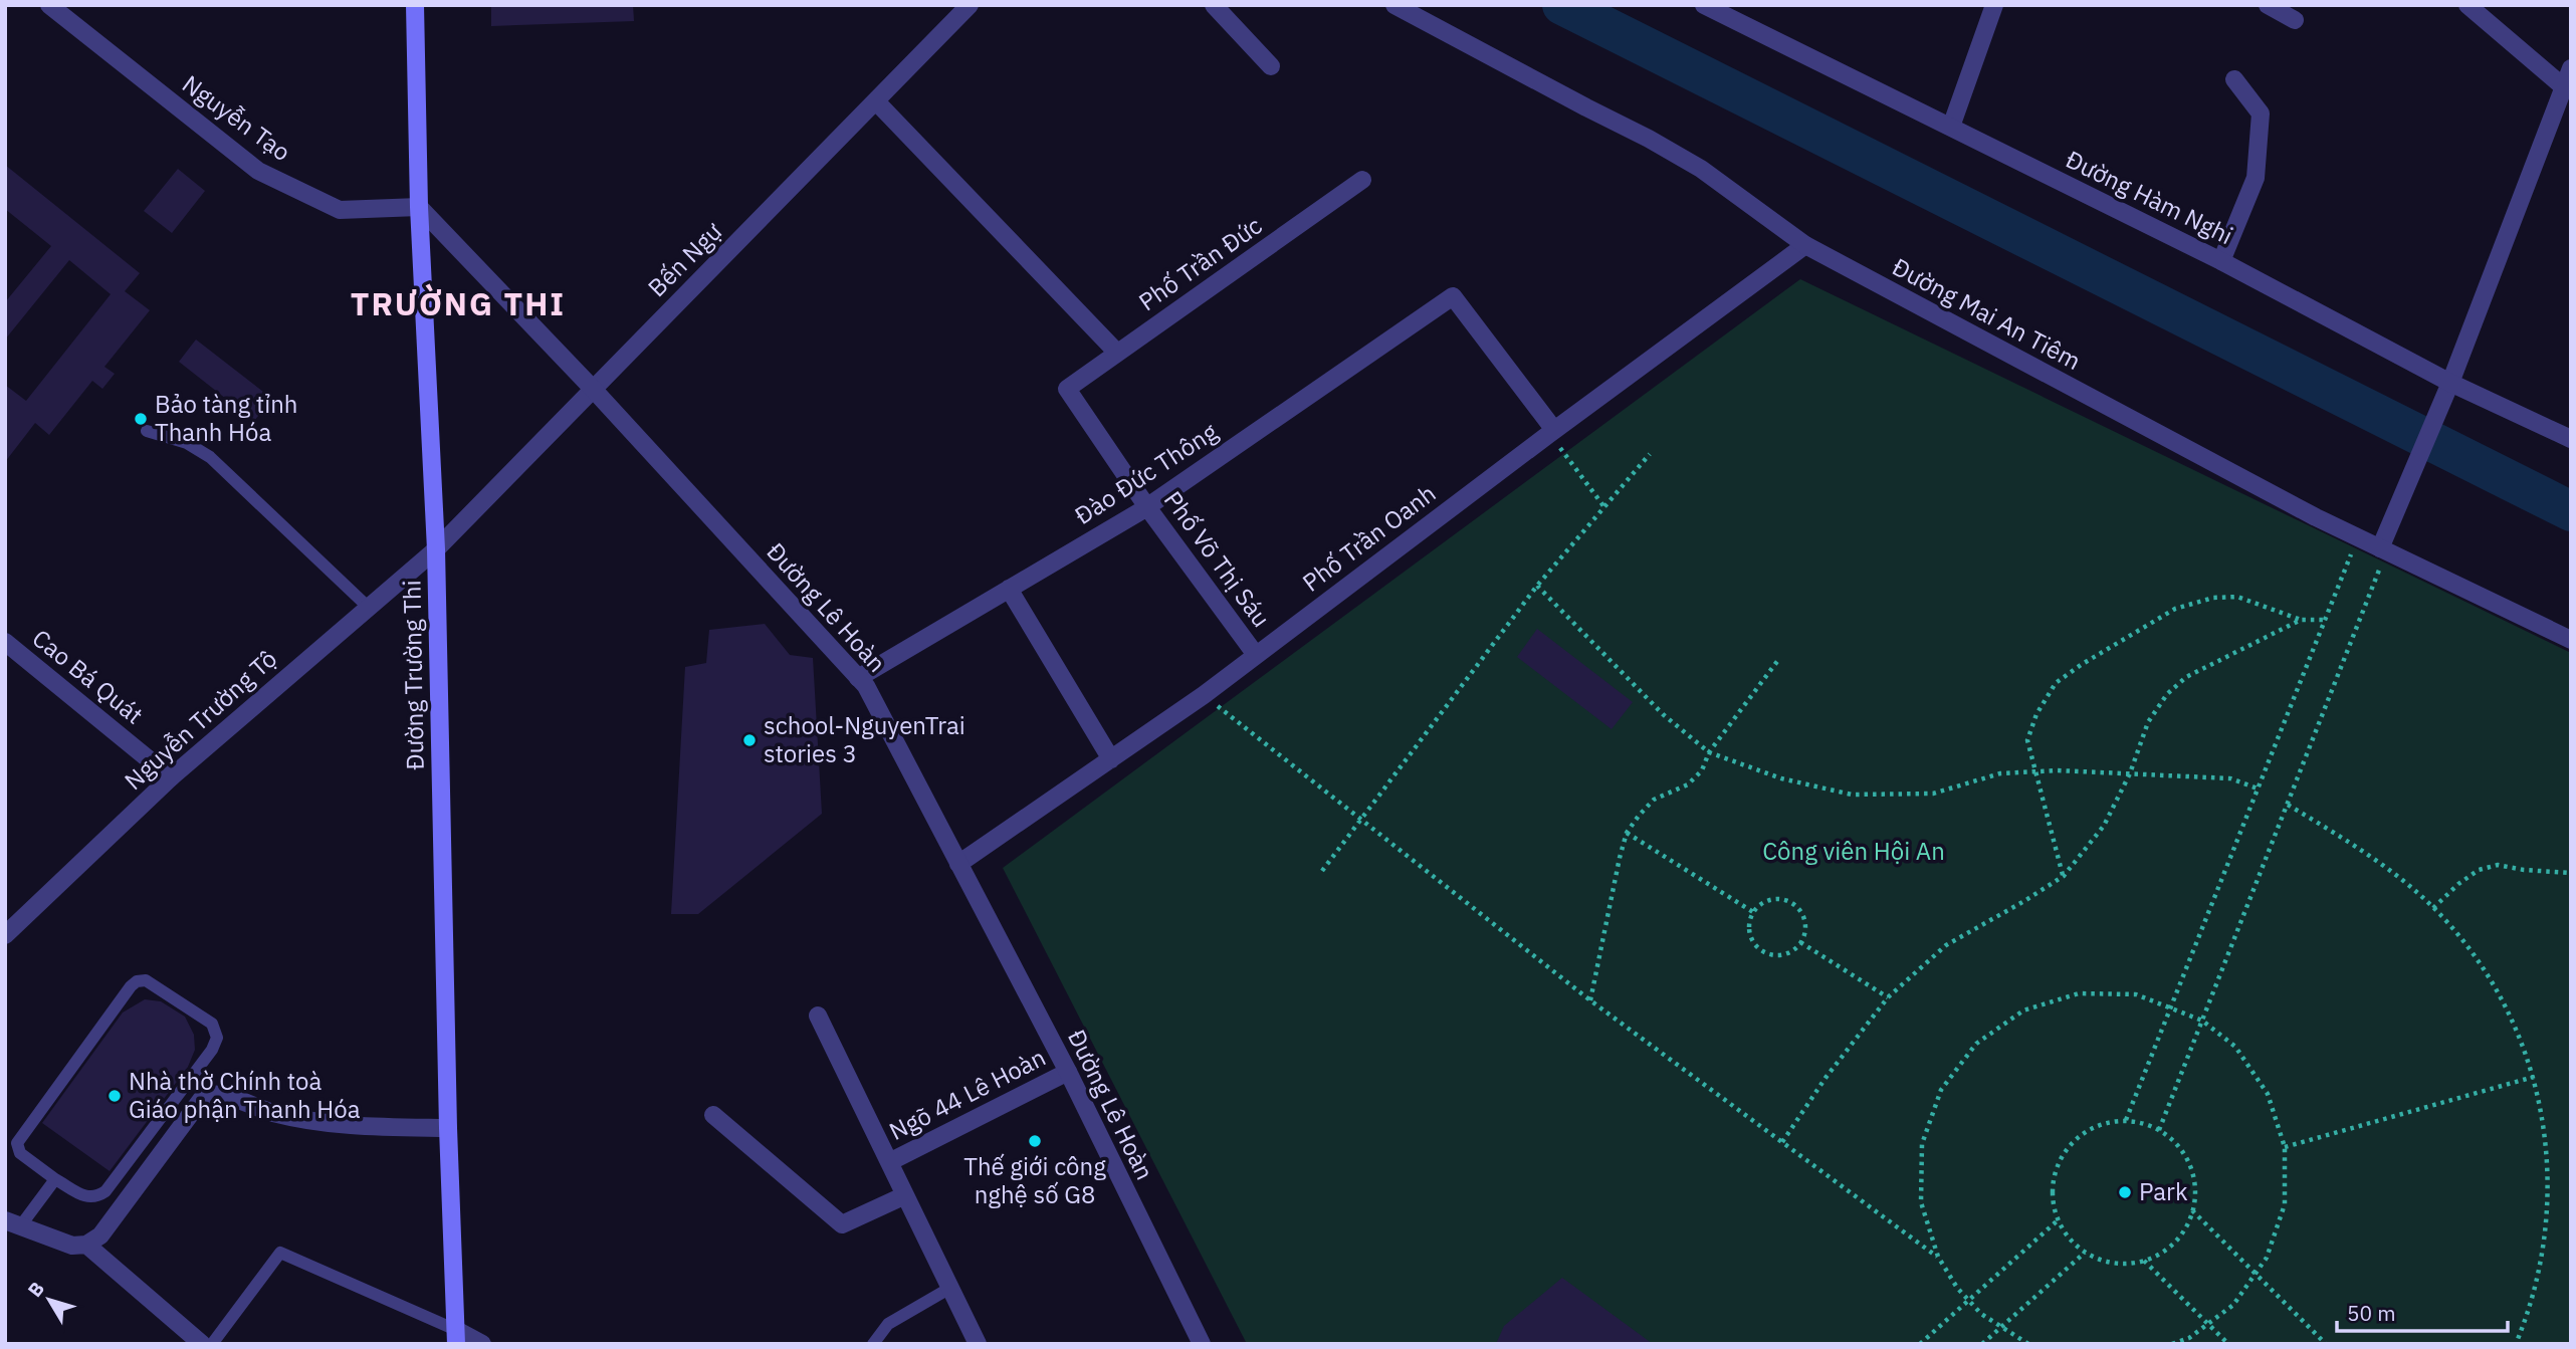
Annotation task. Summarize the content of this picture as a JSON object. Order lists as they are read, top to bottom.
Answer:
{
  "streets": {
    "main road": ["Đường Trường Thi"],
    "street": [
      "Nguyễn Tạo",
      "Đường Hàm Nghi",
      "Bến Ngự",
      "Phố Trần Đức",
      "Đường Mai An Tiêm",
      "Đào Đức Thông",
      "Phố Trần Oanh",
      "Phố Võ Thị Sáu",
      "Đường Lê Hoàn",
      "Cao Bá Quát",
      "Nguyễn Trường Tộ",
      "Ngõ 44 Lê Hoàn"
    ]
  },
  "crossings": [
    ["Nguyễn Tạo", "Đường Lê Hoàn"],
    ["Nguyễn Tạo", "Đường Trường Thi"],
    ["Bến Ngự", "Đường Lê Hoàn"],
    ["Bến Ngự", "Đường Trường Thi"],
    ["Bến Ngự", "Nguyễn Trường Tộ"],
    ["Phố Trần Đức", "Phố Võ Thị Sáu"],
    ["Đường Mai An Tiêm", "Phố Trần Oanh"],
    ["Đào Đức Thông", "Phố Trần Oanh"],
    ["Đào Đức Thông", "Phố Võ Thị Sáu"],
    ["Đào Đức Thông", "Đường Lê Hoàn"],
    ["Phố Trần Oanh", "Phố Võ Thị Sáu"],
    ["Phố Trần Oanh", "Đường Lê Hoàn"],
    ["Đường Lê Hoàn", "Đường Trường Thi"],
    ["Đường Lê Hoàn", "Ngõ 44 Lê Hoàn"],
    ["Đường Trường Thi", "Nguyễn Trường Tộ"],
    ["Cao Bá Quát", "Nguyễn Trường Tộ"]
  ],
  "districts": ["TRƯỜNG THI"],
  "parks": ["Công viên Hội An"],
  "places": [
    "Bảo tàng tỉnh Thanh Hóa",
    "school-NguyenTrai stories 3",
    "Nhà thờ Chính toà Giáo phận Thanh Hóa",
    "Thế giới công nghệ số G8",
    "Park"
  ],
  "scale_bar": "50 m",
  "north": "top left"
}
